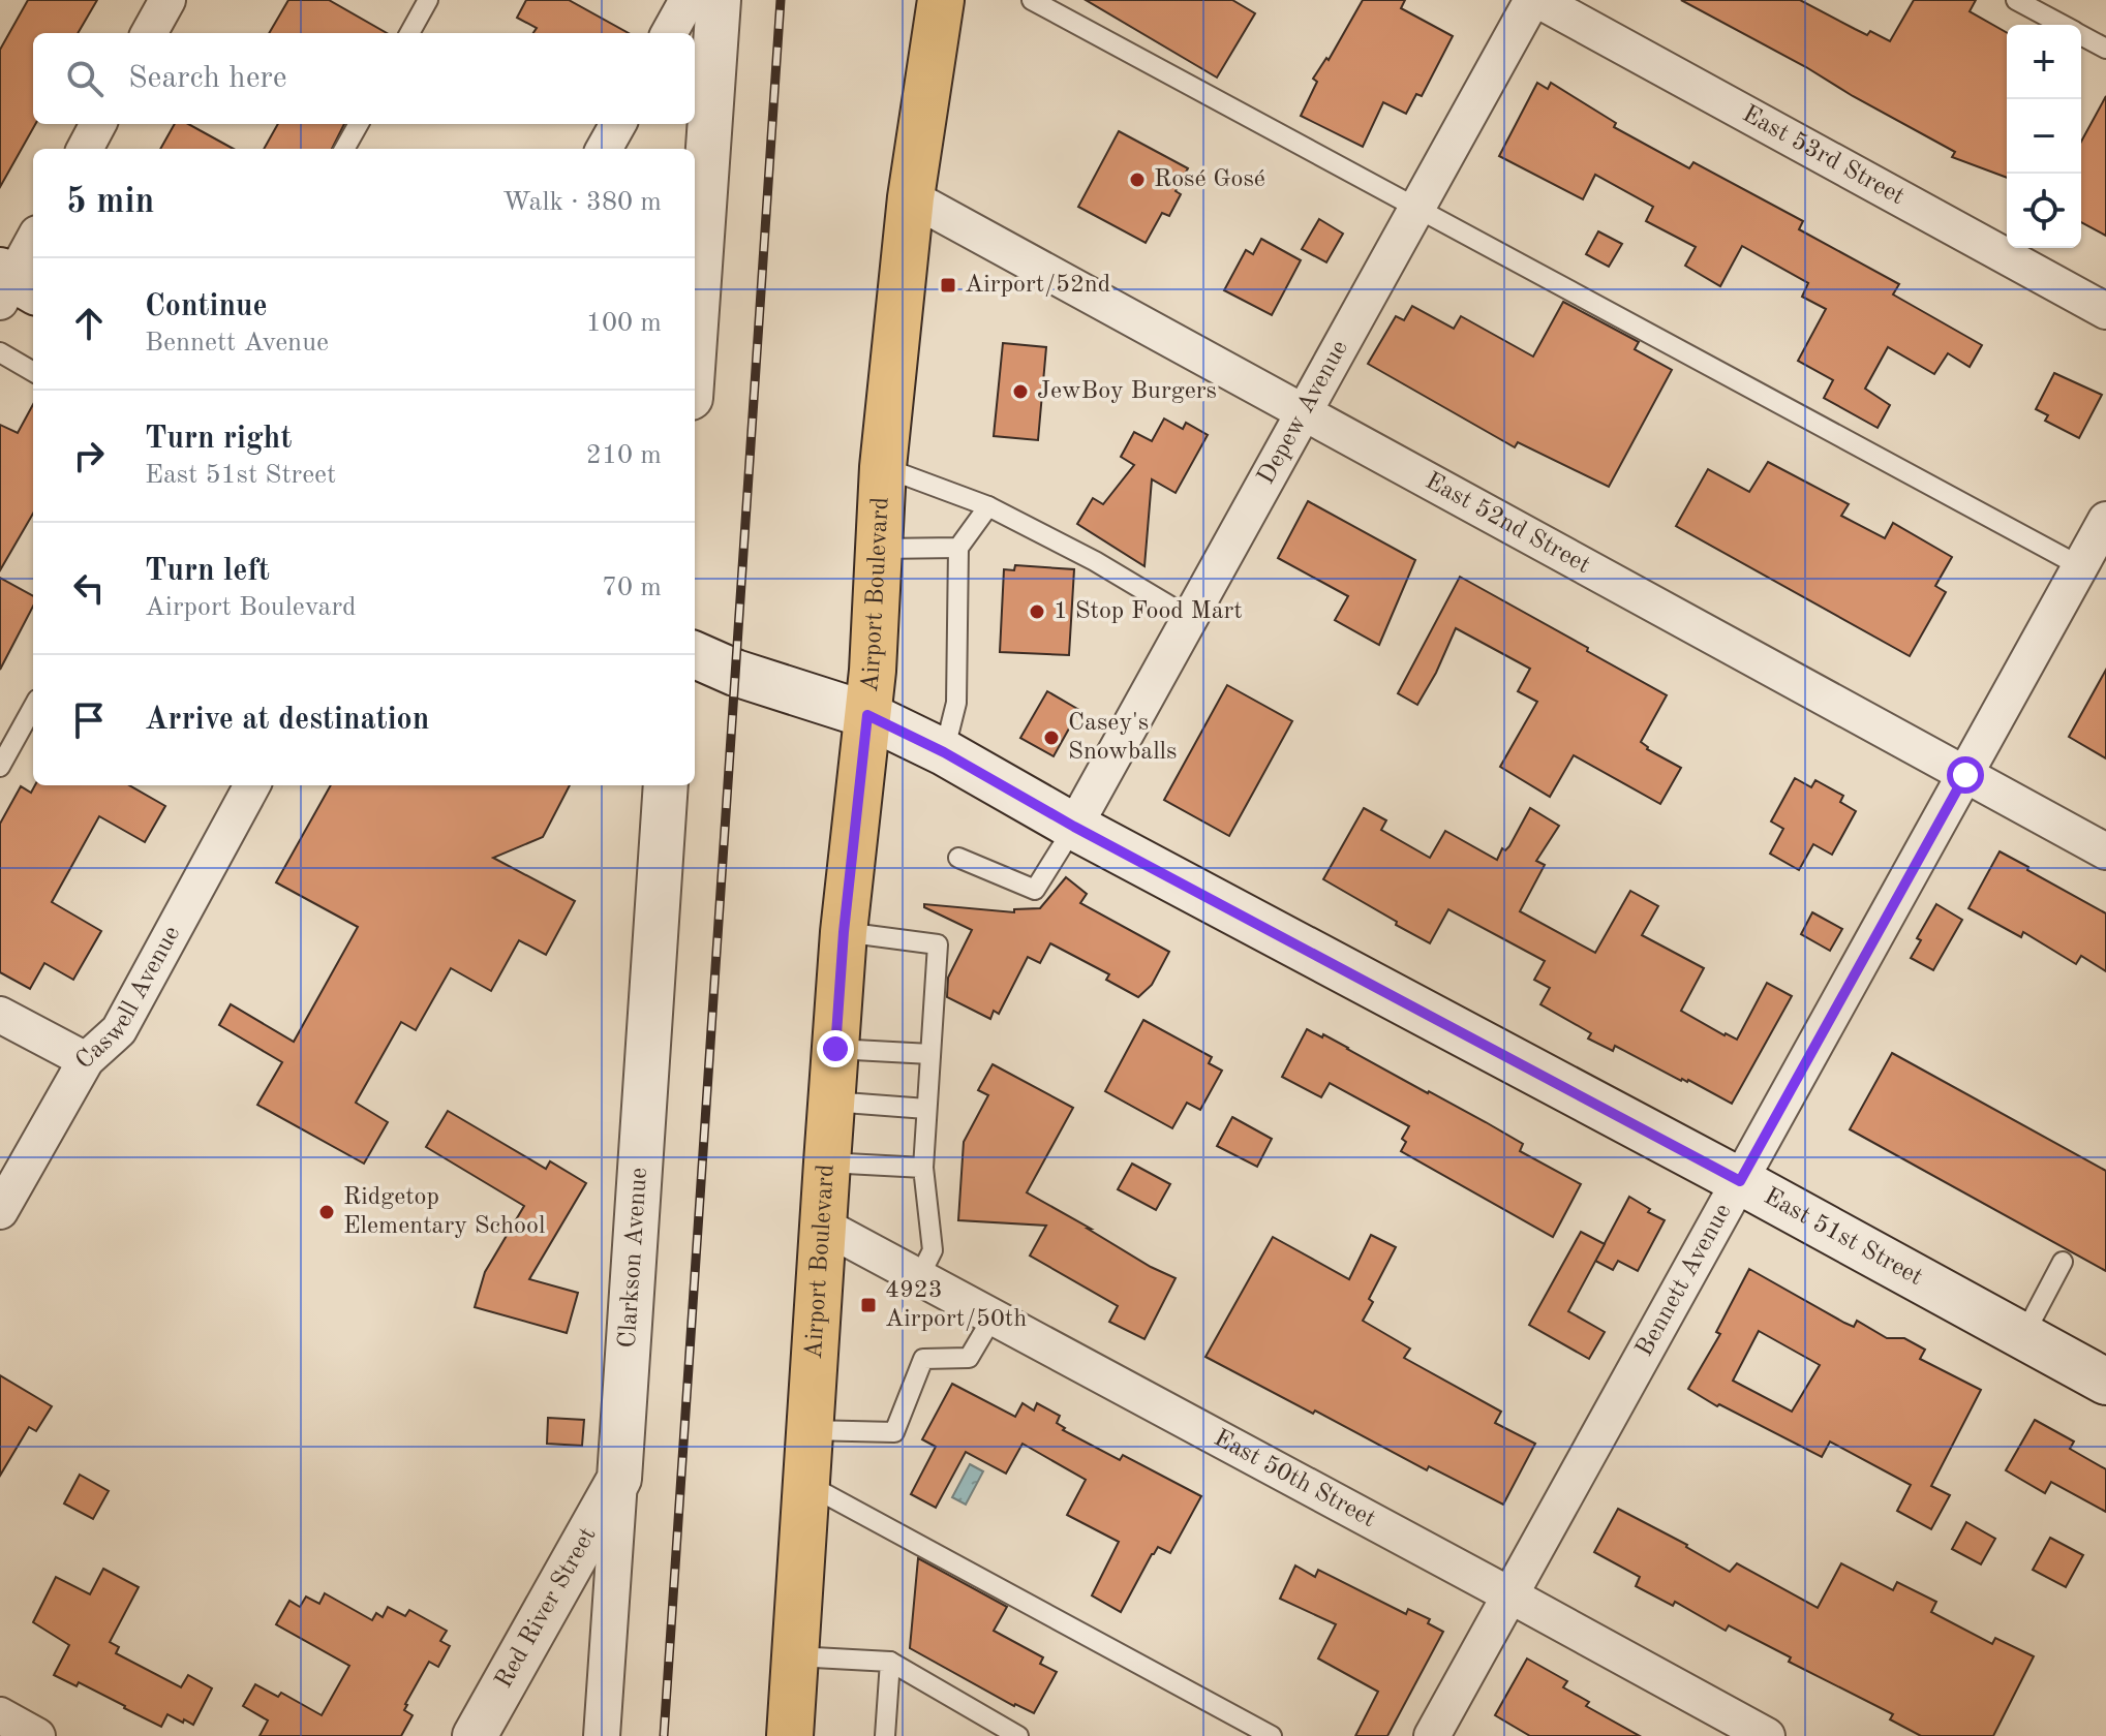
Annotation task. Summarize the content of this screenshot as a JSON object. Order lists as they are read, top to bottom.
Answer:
{
  "streets": {
    "main road": ["Airport Boulevard", "East 51st Street"],
    "street": [
      "East 53rd Street",
      "Depew Avenue",
      "East 52nd Street",
      "Caswell Avenue",
      "Clarkson Avenue",
      "Bennett Avenue",
      "East 50th Street",
      "Red River Street"
    ]
  },
  "crossings": [
    ["East 53rd Street", "Depew Avenue"],
    ["Depew Avenue", "East 52nd Street"],
    ["Depew Avenue", "East 51st Street"],
    ["East 52nd Street", "Airport Boulevard"],
    ["East 52nd Street", "Bennett Avenue"],
    ["Airport Boulevard", "East 51st Street"],
    ["Airport Boulevard", "East 50th Street"],
    ["East 51st Street", "Bennett Avenue"],
    ["Clarkson Avenue", "Red River Street"],
    ["Bennett Avenue", "East 50th Street"]
  ],
  "places": {
    "other": [
      "Rosé Gosé",
      "JewBoy Burgers",
      "1 Stop Food Mart",
      "Casey's Snowballs",
      "Ridgetop Elementary School"
    ],
    "transit": ["Airport/52nd", "4923 Airport/50th"]
  },
  "page": {
    "map_buttons": ["+", "−"],
    "search": "Search here",
    "heading": ["5 min", "Walk · 380 m"],
    "list": [
      ["Continue", "Bennett Avenue", "100 m"],
      ["Turn right", "East 51st Street", "210 m"],
      ["Turn left", "Airport Boulevard", "70 m"],
      "Arrive at destination"
    ]
  }
}
